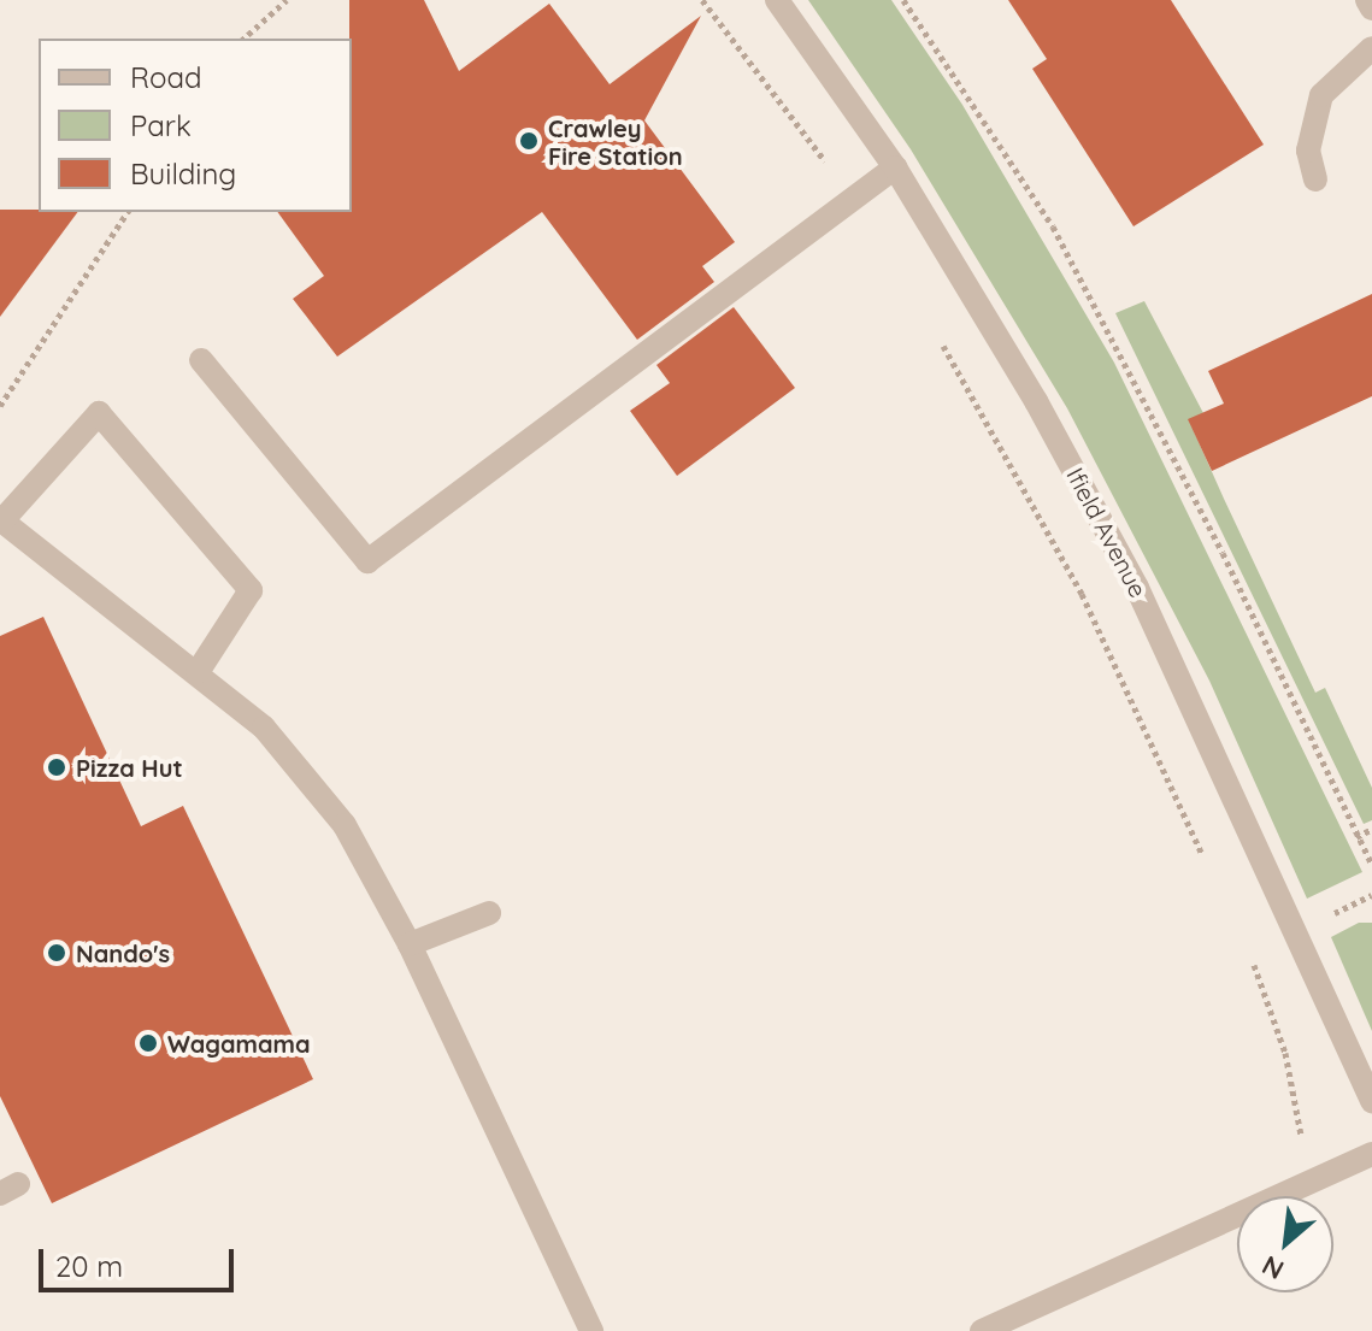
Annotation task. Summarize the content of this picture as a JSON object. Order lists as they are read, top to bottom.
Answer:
{
  "streets": {
    "street": ["Ifield Avenue"]
  },
  "places": [
    "Crawley Fire Station",
    "Pizza Hut",
    "Nando's",
    "Wagamama"
  ],
  "legend": ["Road", "Park", "Building"],
  "scale_bar": "20 m",
  "north": "bottom left"
}
